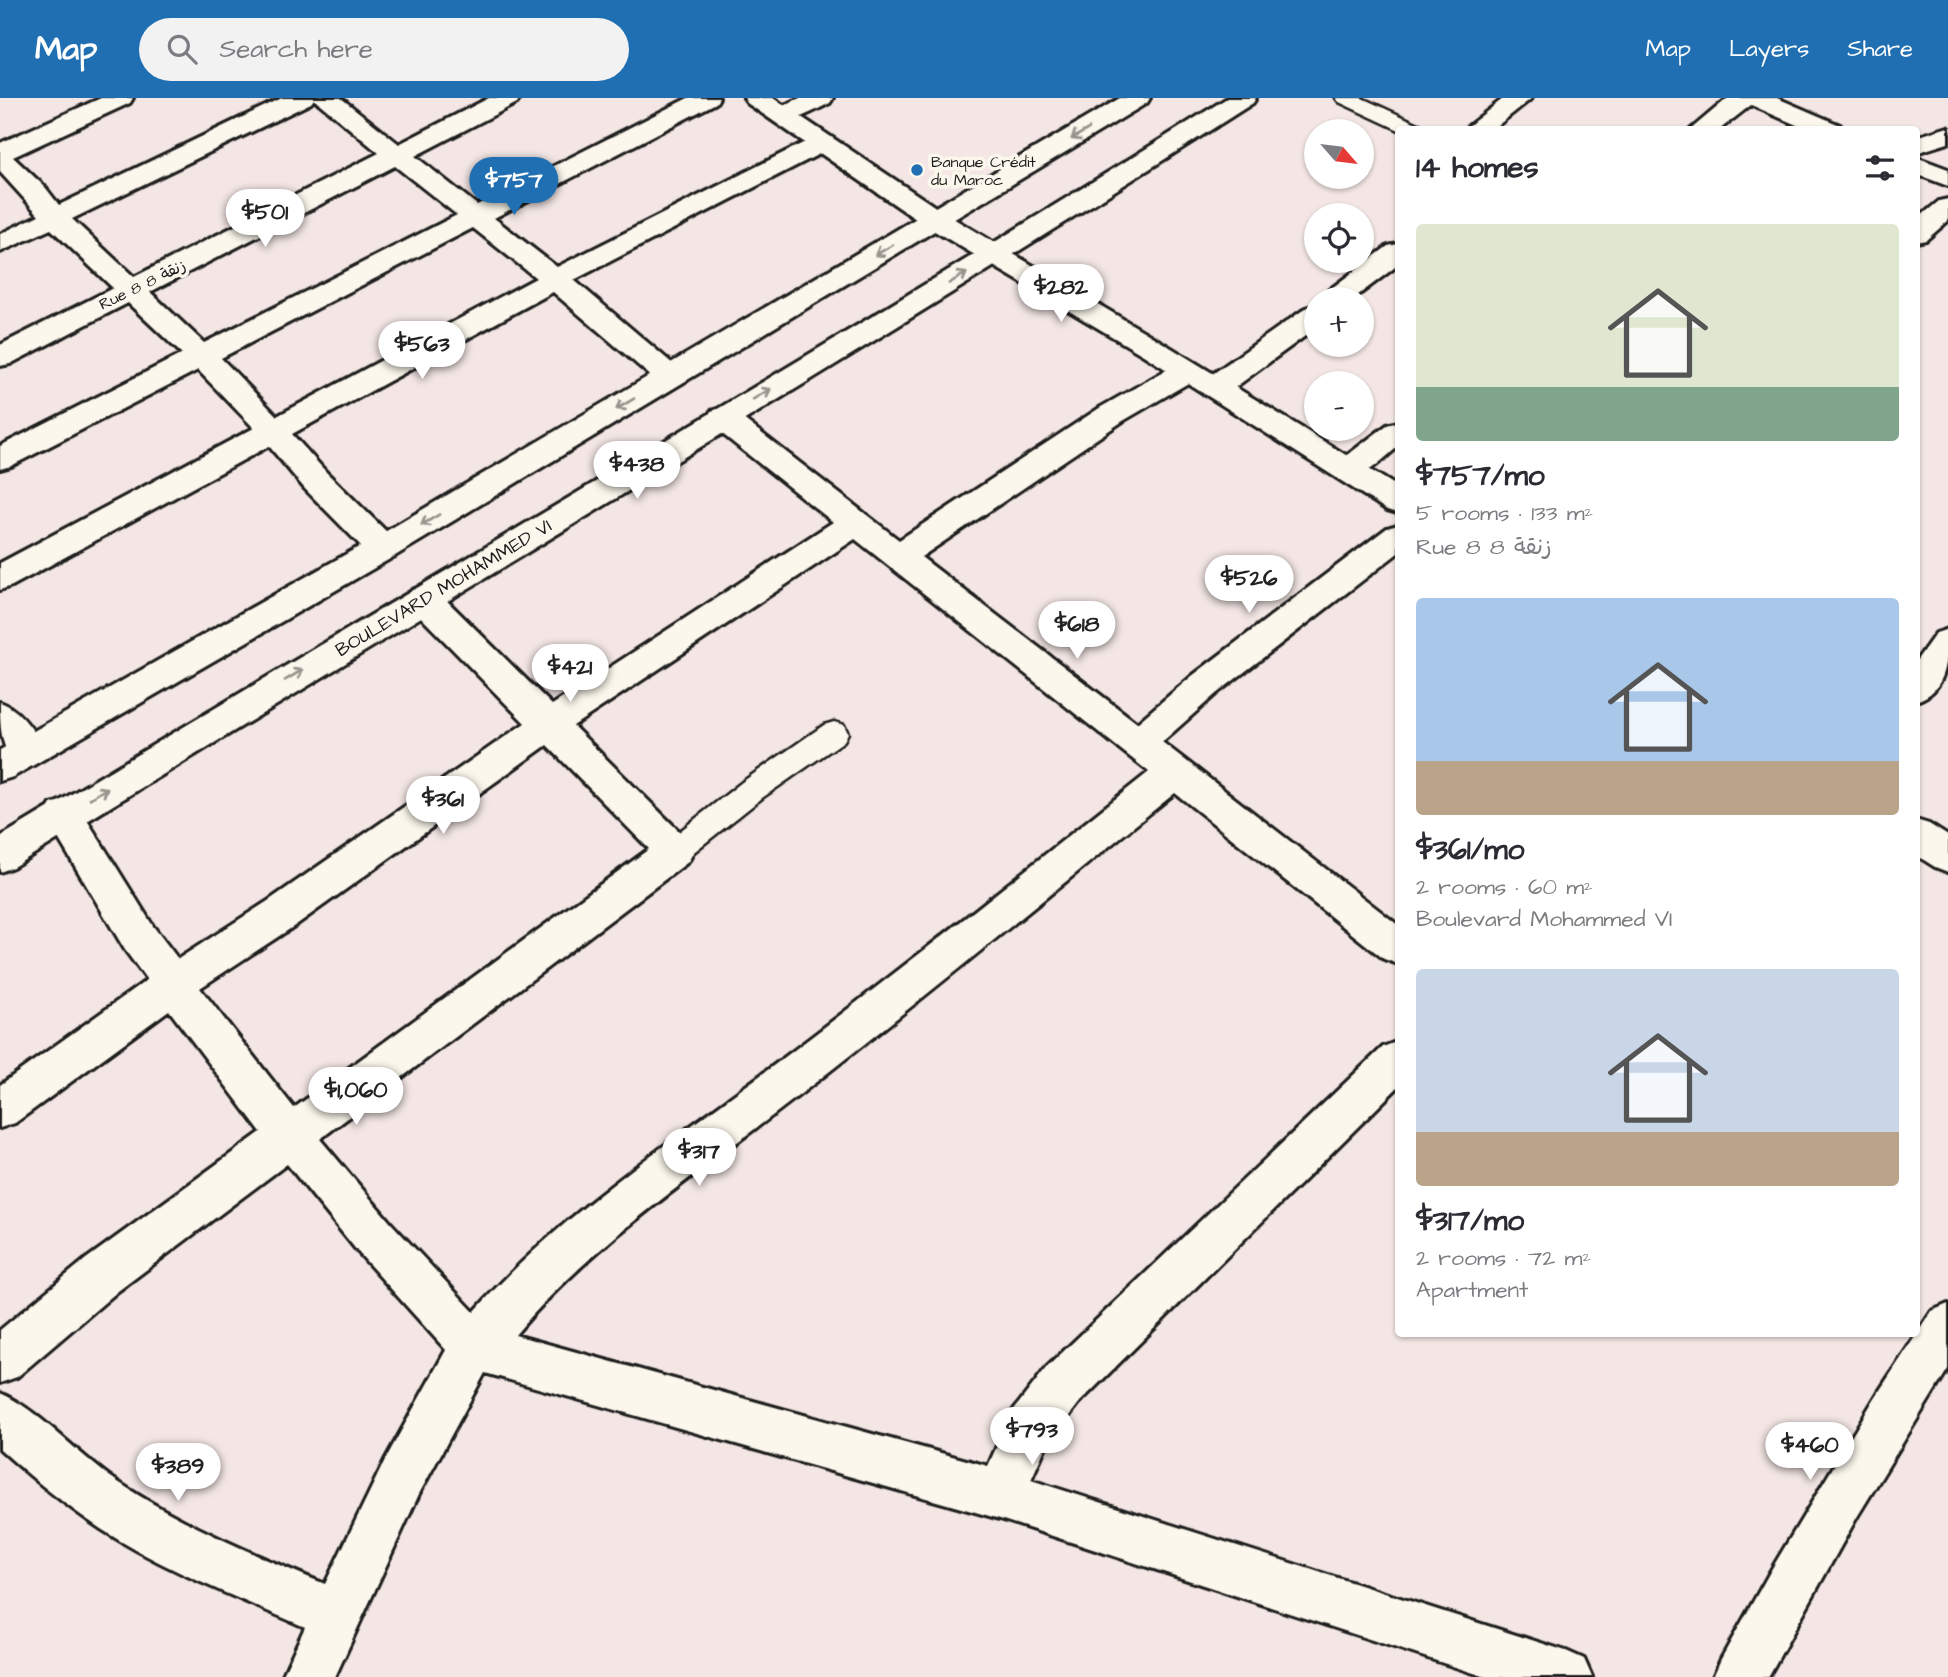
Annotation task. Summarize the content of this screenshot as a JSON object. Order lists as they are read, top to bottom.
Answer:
{
  "streets": {
    "street": ["Rue 8 8 زنقة", "BOULEVARD MOHAMMED VI"]
  },
  "places": ["Banque Crédit du Maroc"],
  "north": "bottom right",
  "page": {
    "header": "Map",
    "search": "Search here",
    "nav": ["Map", "Layers", "Share"],
    "map_buttons": ["+", "−"],
    "heading": "14 homes",
    "price": [
      "$757",
      "$501",
      "$282",
      "$563",
      "$438",
      "$526",
      "$618",
      "$421",
      "$361",
      "$1,060",
      "$317",
      "$793",
      "$460",
      "$389"
    ],
    "list": [
      {
        "name": "$757/mo",
        "note": "5 rooms · 133 m² · Rue 8 8 زنقة"
      },
      {
        "name": "$361/mo",
        "note": "2 rooms · 60 m² · Boulevard Mohammed VI"
      },
      {
        "name": "$317/mo",
        "note": "2 rooms · 72 m² · Apartment"
      }
    ]
  }
}
